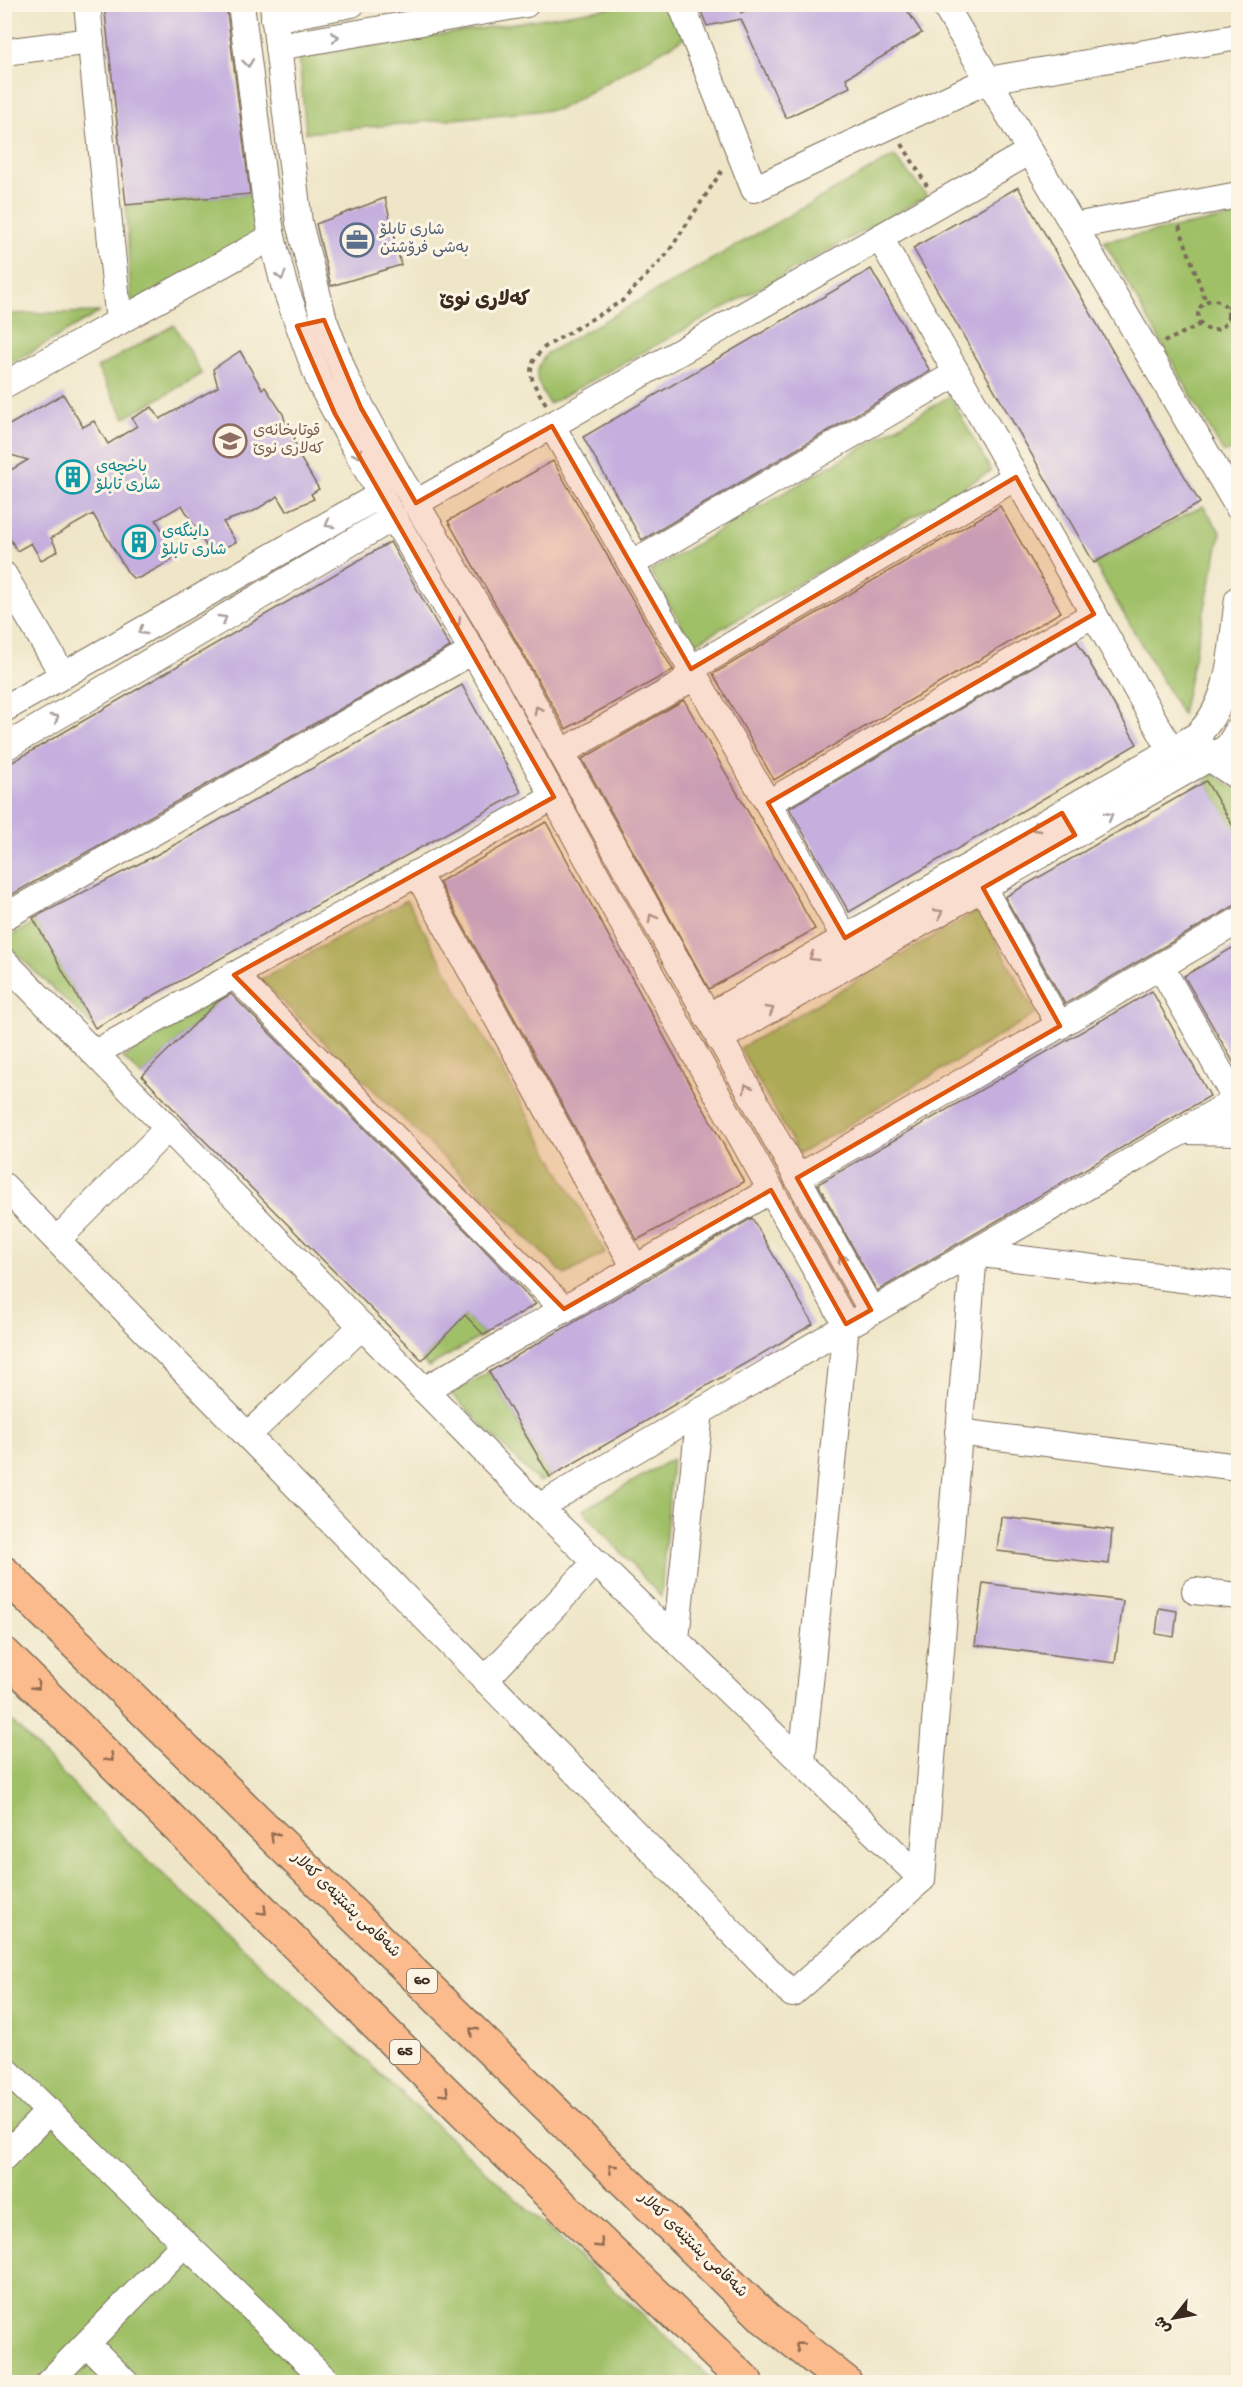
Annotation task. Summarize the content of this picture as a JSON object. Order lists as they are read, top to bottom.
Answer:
{
  "streets": {
    "highway": ["شەقامی پشتێنەی کەلار", "60", "65"]
  },
  "districts": ["کەلاری نوێ"],
  "places": {
    "office": ["شاری تابلۆ بەشی فرۆشتن"],
    "school or university": ["قوتابخانەی کەلاری نوێ"],
    "building": ["باخچەی شاری تابلۆ", "داینگەی شاری تابلۆ"]
  },
  "north": "bottom left"
}
